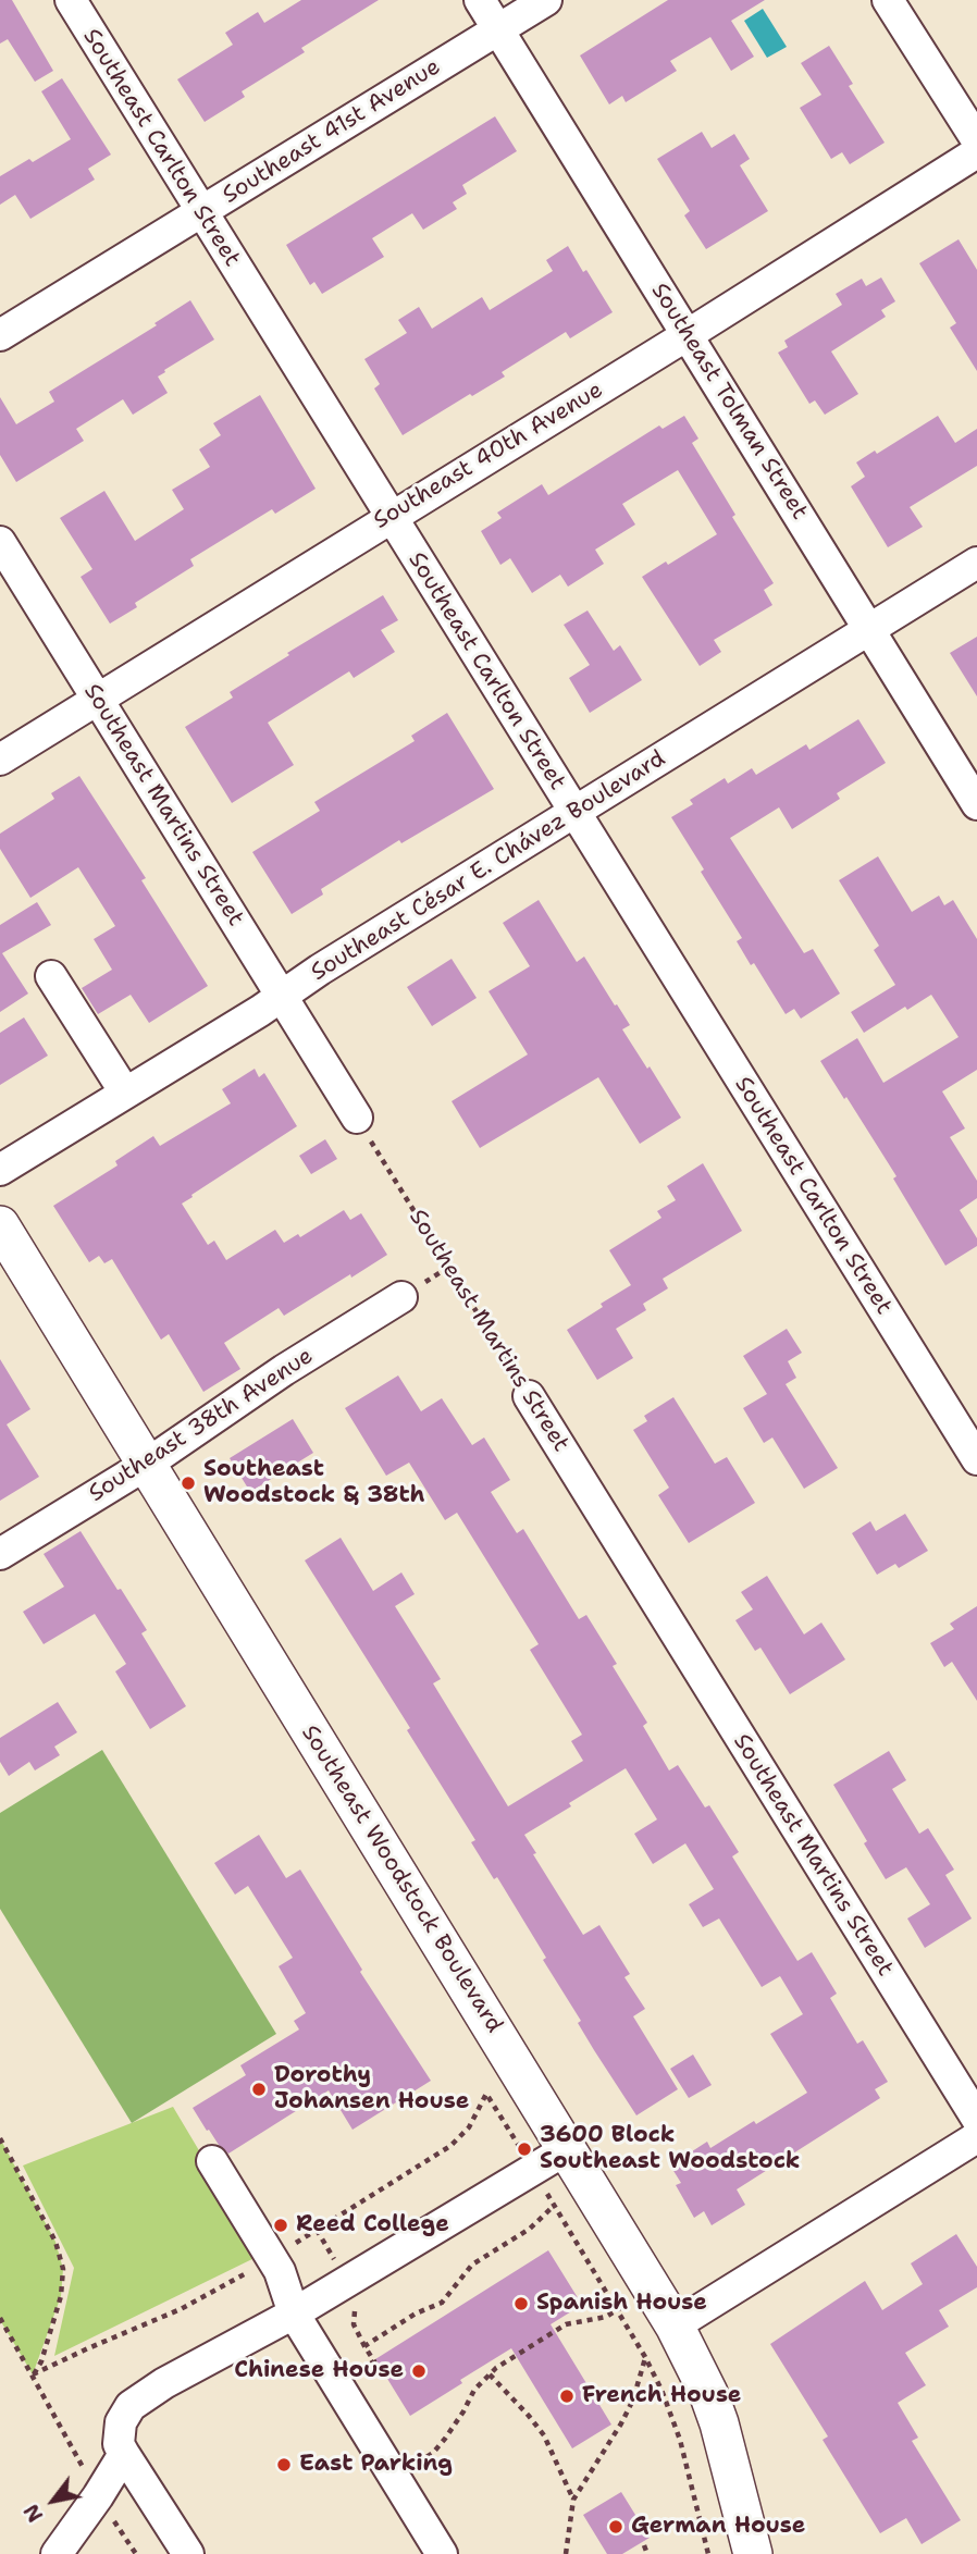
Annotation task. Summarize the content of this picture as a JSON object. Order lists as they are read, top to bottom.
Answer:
{
  "streets": {
    "main road": ["Southeast Woodstock Boulevard"],
    "street": [
      "Southeast 41st Avenue",
      "Southeast Carlton Street",
      "Southeast Tolman Street",
      "Southeast 40th Avenue",
      "Southeast Martins Street",
      "Southeast César E. Chávez Boulevard",
      "Southeast 38th Avenue"
    ]
  },
  "crossings": [
    ["Southeast 41st Avenue", "Southeast Carlton Street"],
    ["Southeast 41st Avenue", "Southeast Tolman Street"],
    ["Southeast Carlton Street", "Southeast 40th Avenue"],
    ["Southeast Carlton Street", "Southeast César E. Chávez Boulevard"],
    ["Southeast Tolman Street", "Southeast 40th Avenue"],
    ["Southeast Tolman Street", "Southeast César E. Chávez Boulevard"],
    ["Southeast 40th Avenue", "Southeast Martins Street"],
    ["Southeast Martins Street", "Southeast César E. Chávez Boulevard"],
    ["Southeast 38th Avenue", "Southeast Woodstock Boulevard"]
  ],
  "places": [
    "Southeast Woodstock & 38th",
    "Dorothy Johansen House",
    "3600 Block Southeast Woodstock",
    "Reed College",
    "Spanish House",
    "Chinese House",
    "French House",
    "East Parking",
    "German House"
  ],
  "north": "bottom left"
}
